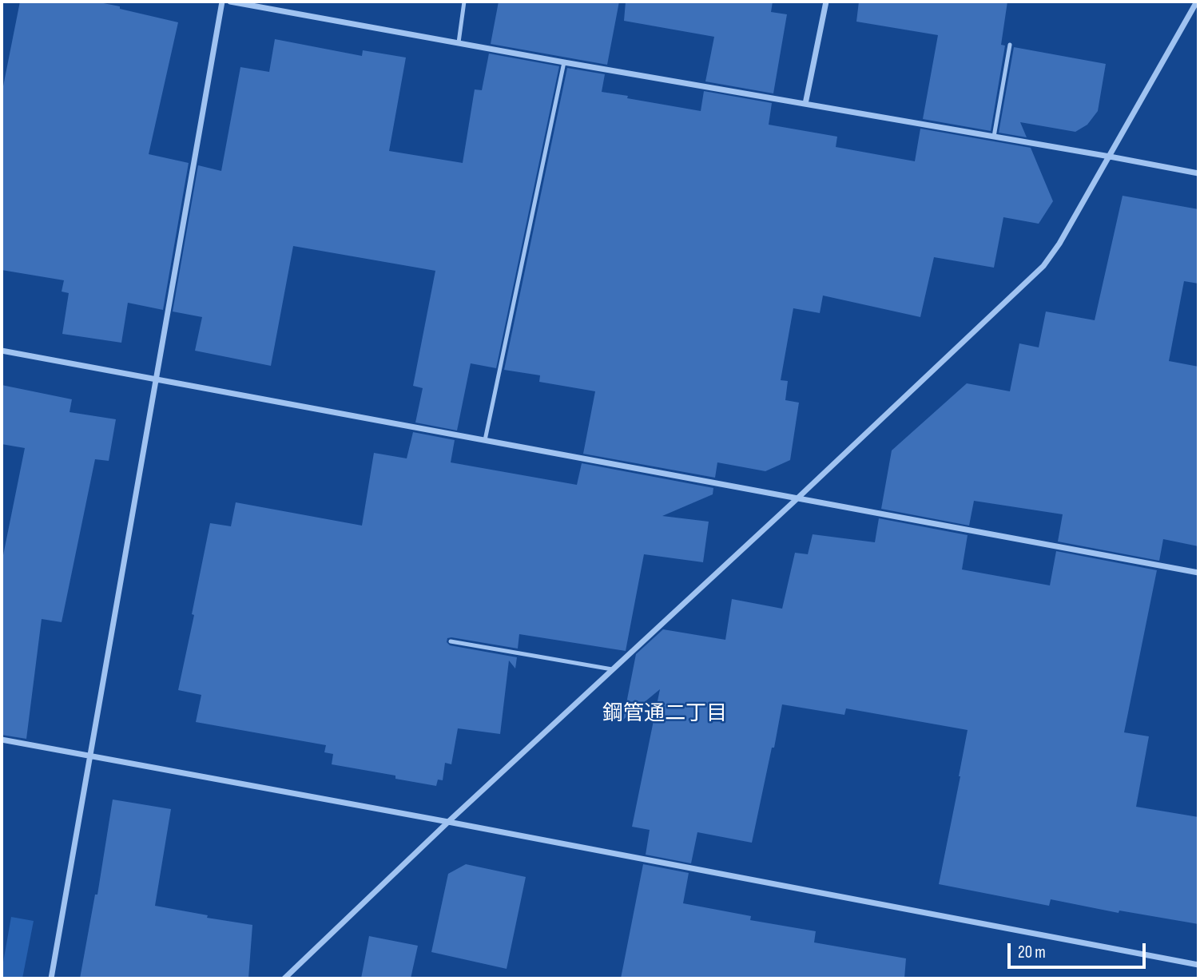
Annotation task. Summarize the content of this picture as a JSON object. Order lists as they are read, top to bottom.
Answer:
{
  "districts": ["鋼管通二丁目"],
  "scale_bar": "20 m"
}
